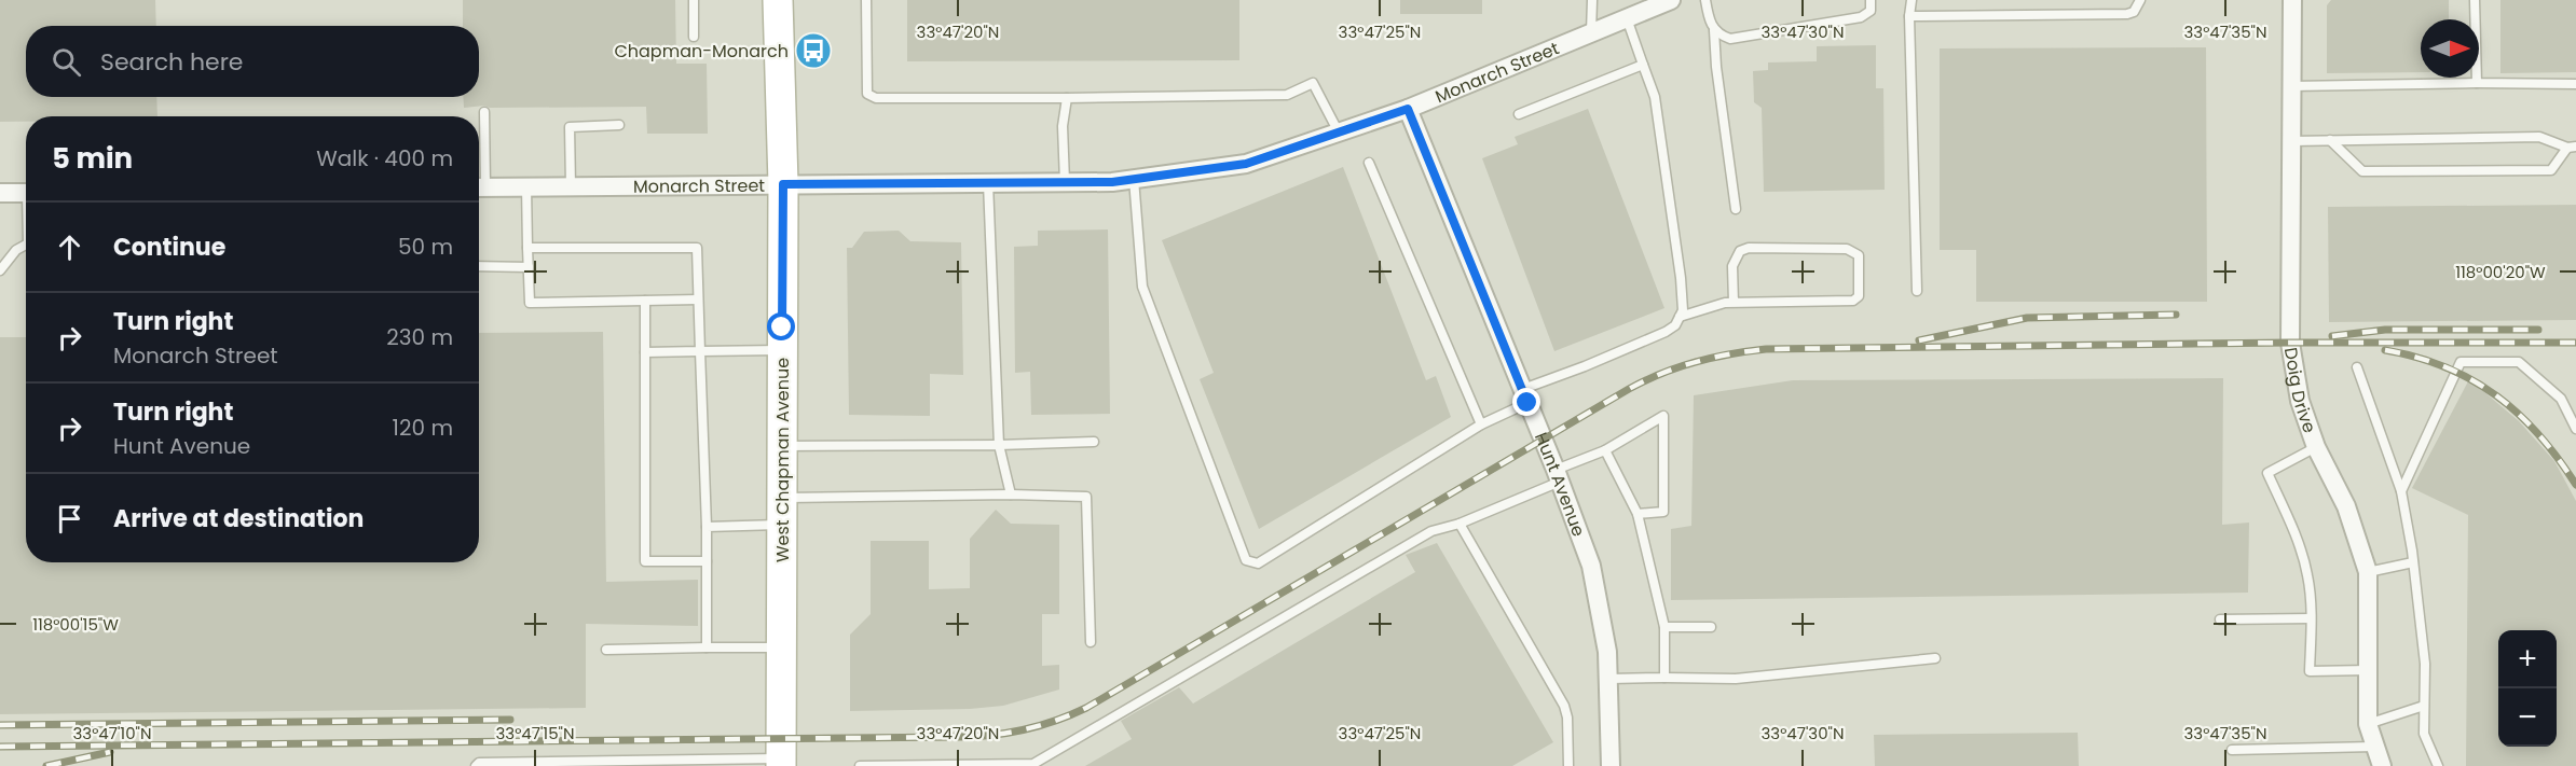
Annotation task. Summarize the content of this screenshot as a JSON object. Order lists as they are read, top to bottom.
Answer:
{
  "streets": {
    "main road": ["West Chapman Avenue"],
    "street": ["Monarch Street", "Doig Drive", "Hunt Avenue"]
  },
  "crossings": [
    ["Monarch Street", "West Chapman Avenue"],
    ["Monarch Street", "Hunt Avenue"]
  ],
  "places": {
    "bus stop": ["Chapman-Monarch"]
  },
  "north": "right",
  "page": {
    "search": "Search here",
    "heading": ["5 min", "Walk · 400 m"],
    "list": [
      ["Continue", "50 m"],
      ["Turn right", "Monarch Street", "230 m"],
      ["Turn right", "Hunt Avenue", "120 m"],
      "Arrive at destination"
    ],
    "map_buttons": ["+", "−"]
  },
  "coordinates": [
    "33°47'20\"N",
    "33°47'25\"N",
    "33°47'30\"N",
    "33°47'35\"N",
    "118°00'20\"W",
    "118°00'15\"W",
    "33°47'10\"N",
    "33°47'15\"N"
  ]
}
